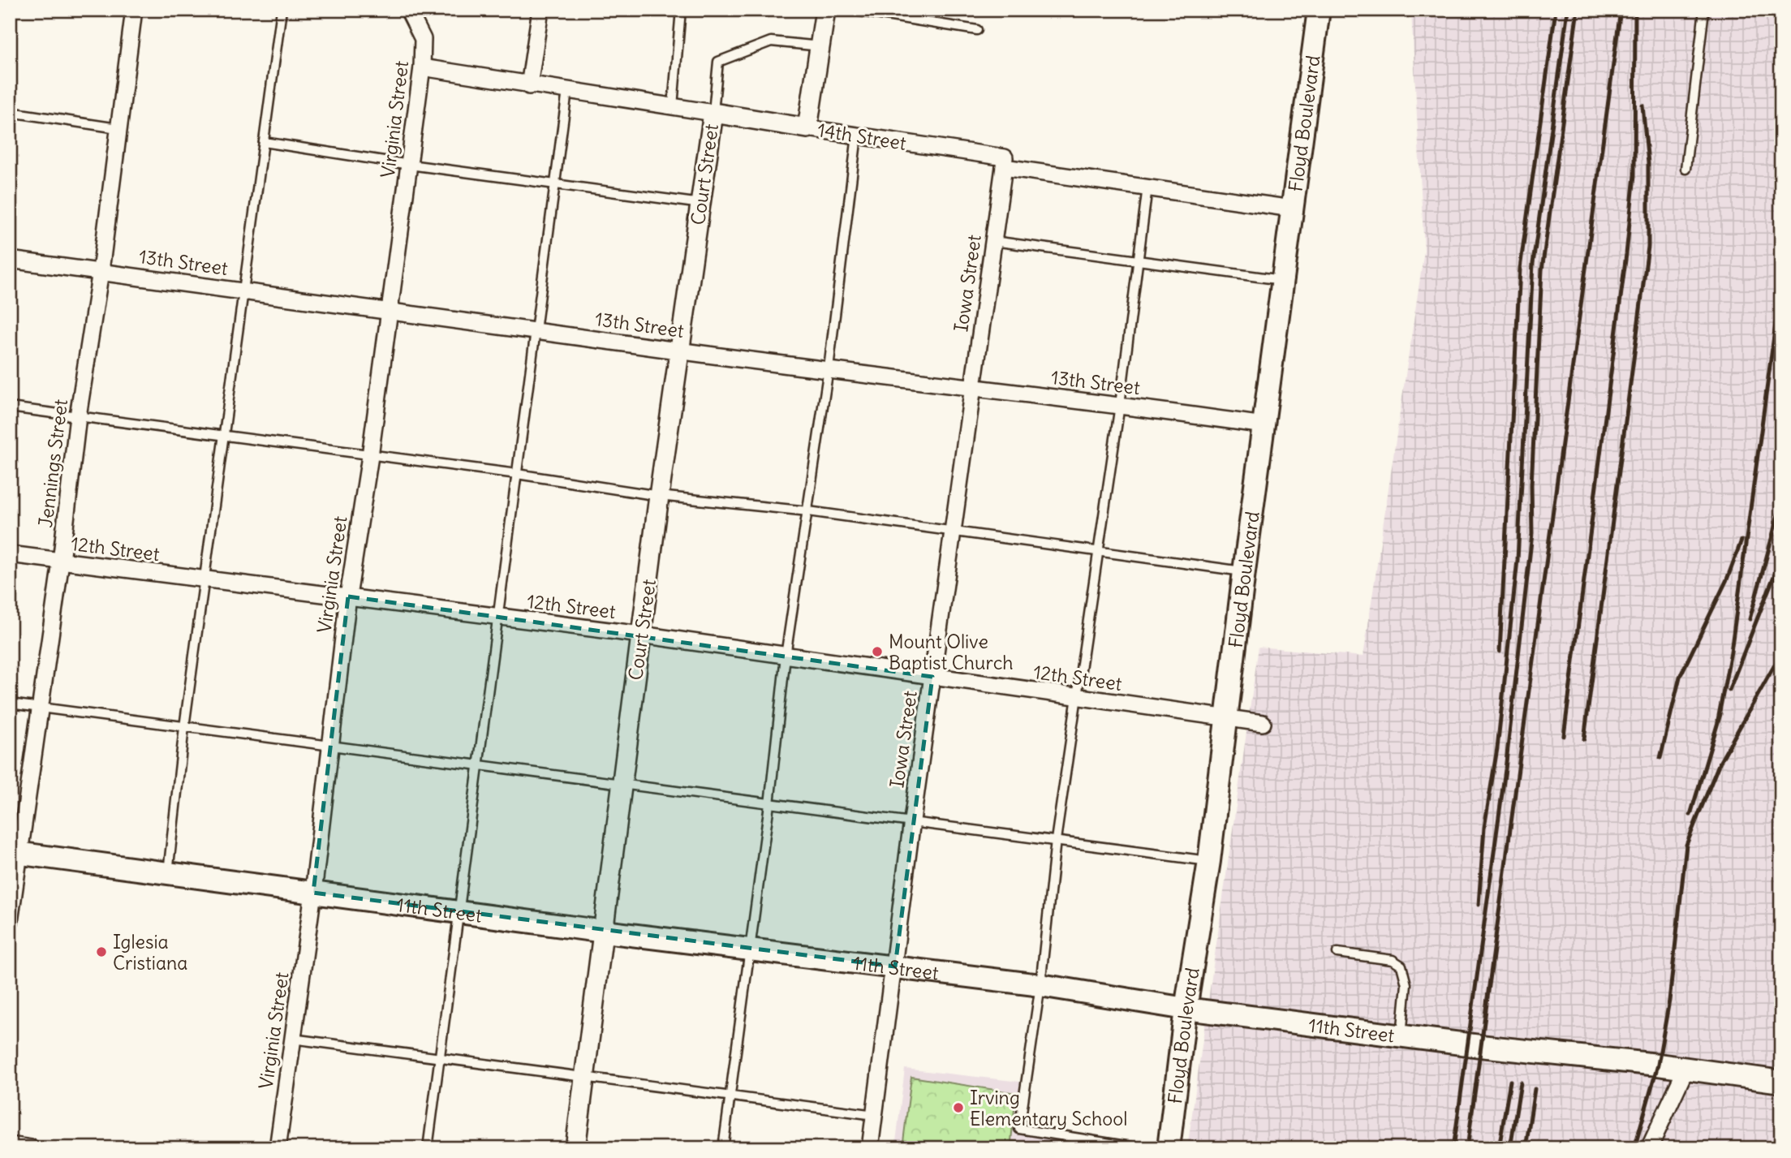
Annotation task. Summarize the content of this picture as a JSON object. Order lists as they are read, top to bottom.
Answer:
{
  "streets": {
    "main road": ["Floyd Boulevard", "11th Street"],
    "street": [
      "Virginia Street",
      "14th Street",
      "Court Street",
      "13th Street",
      "Iowa Street",
      "Jennings Street",
      "12th Street"
    ]
  },
  "crossings": [
    ["Virginia Street", "14th Street"],
    ["Virginia Street", "13th Street"],
    ["Virginia Street", "12th Street"],
    ["Virginia Street", "11th Street"],
    ["Floyd Boulevard", "14th Street"],
    ["Floyd Boulevard", "13th Street"],
    ["Floyd Boulevard", "12th Street"],
    ["Floyd Boulevard", "11th Street"],
    ["14th Street", "Court Street"],
    ["14th Street", "Iowa Street"],
    ["Court Street", "13th Street"],
    ["Court Street", "12th Street"],
    ["Court Street", "11th Street"],
    ["13th Street", "Iowa Street"],
    ["13th Street", "Jennings Street"],
    ["Iowa Street", "12th Street"],
    ["Iowa Street", "11th Street"],
    ["Jennings Street", "12th Street"],
    ["Jennings Street", "11th Street"]
  ],
  "places": ["Mount Olive Baptist Church", "Iglesia Cristiana", "Irving Elementary School"]
}
